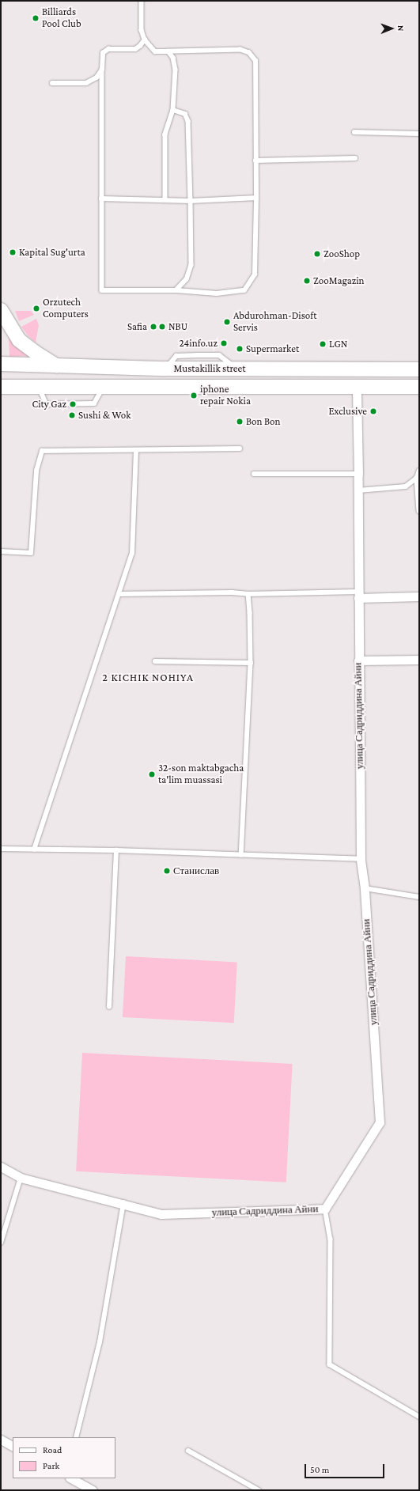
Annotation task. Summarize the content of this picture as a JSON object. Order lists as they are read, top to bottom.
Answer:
{
  "streets": {
    "main road": ["Mustakillik street"],
    "street": ["улица Садриддина Айни"]
  },
  "crossings": [
    ["Mustakillik street", "улица Садриддина Айни"]
  ],
  "districts": ["2 KICHIK NOHIYA"],
  "places": [
    "Billiards Pool Club",
    "Kapital Sug'urta",
    "ZooShop",
    "ZooMagazin",
    "Orzutech Computers",
    "Abdurohman-Disoft Servis",
    "Safia",
    "NBU",
    "24info.uz",
    "LGN",
    "Supermarket",
    "iphone repair Nokia",
    "City Gaz",
    "Exclusive",
    "Sushi & Wok",
    "Bon Bon",
    "32-son maktabgacha ta'lim muassasi",
    "Станислав"
  ],
  "legend": ["Road", "Park"],
  "scale_bar": "50 m",
  "north": "right"
}
